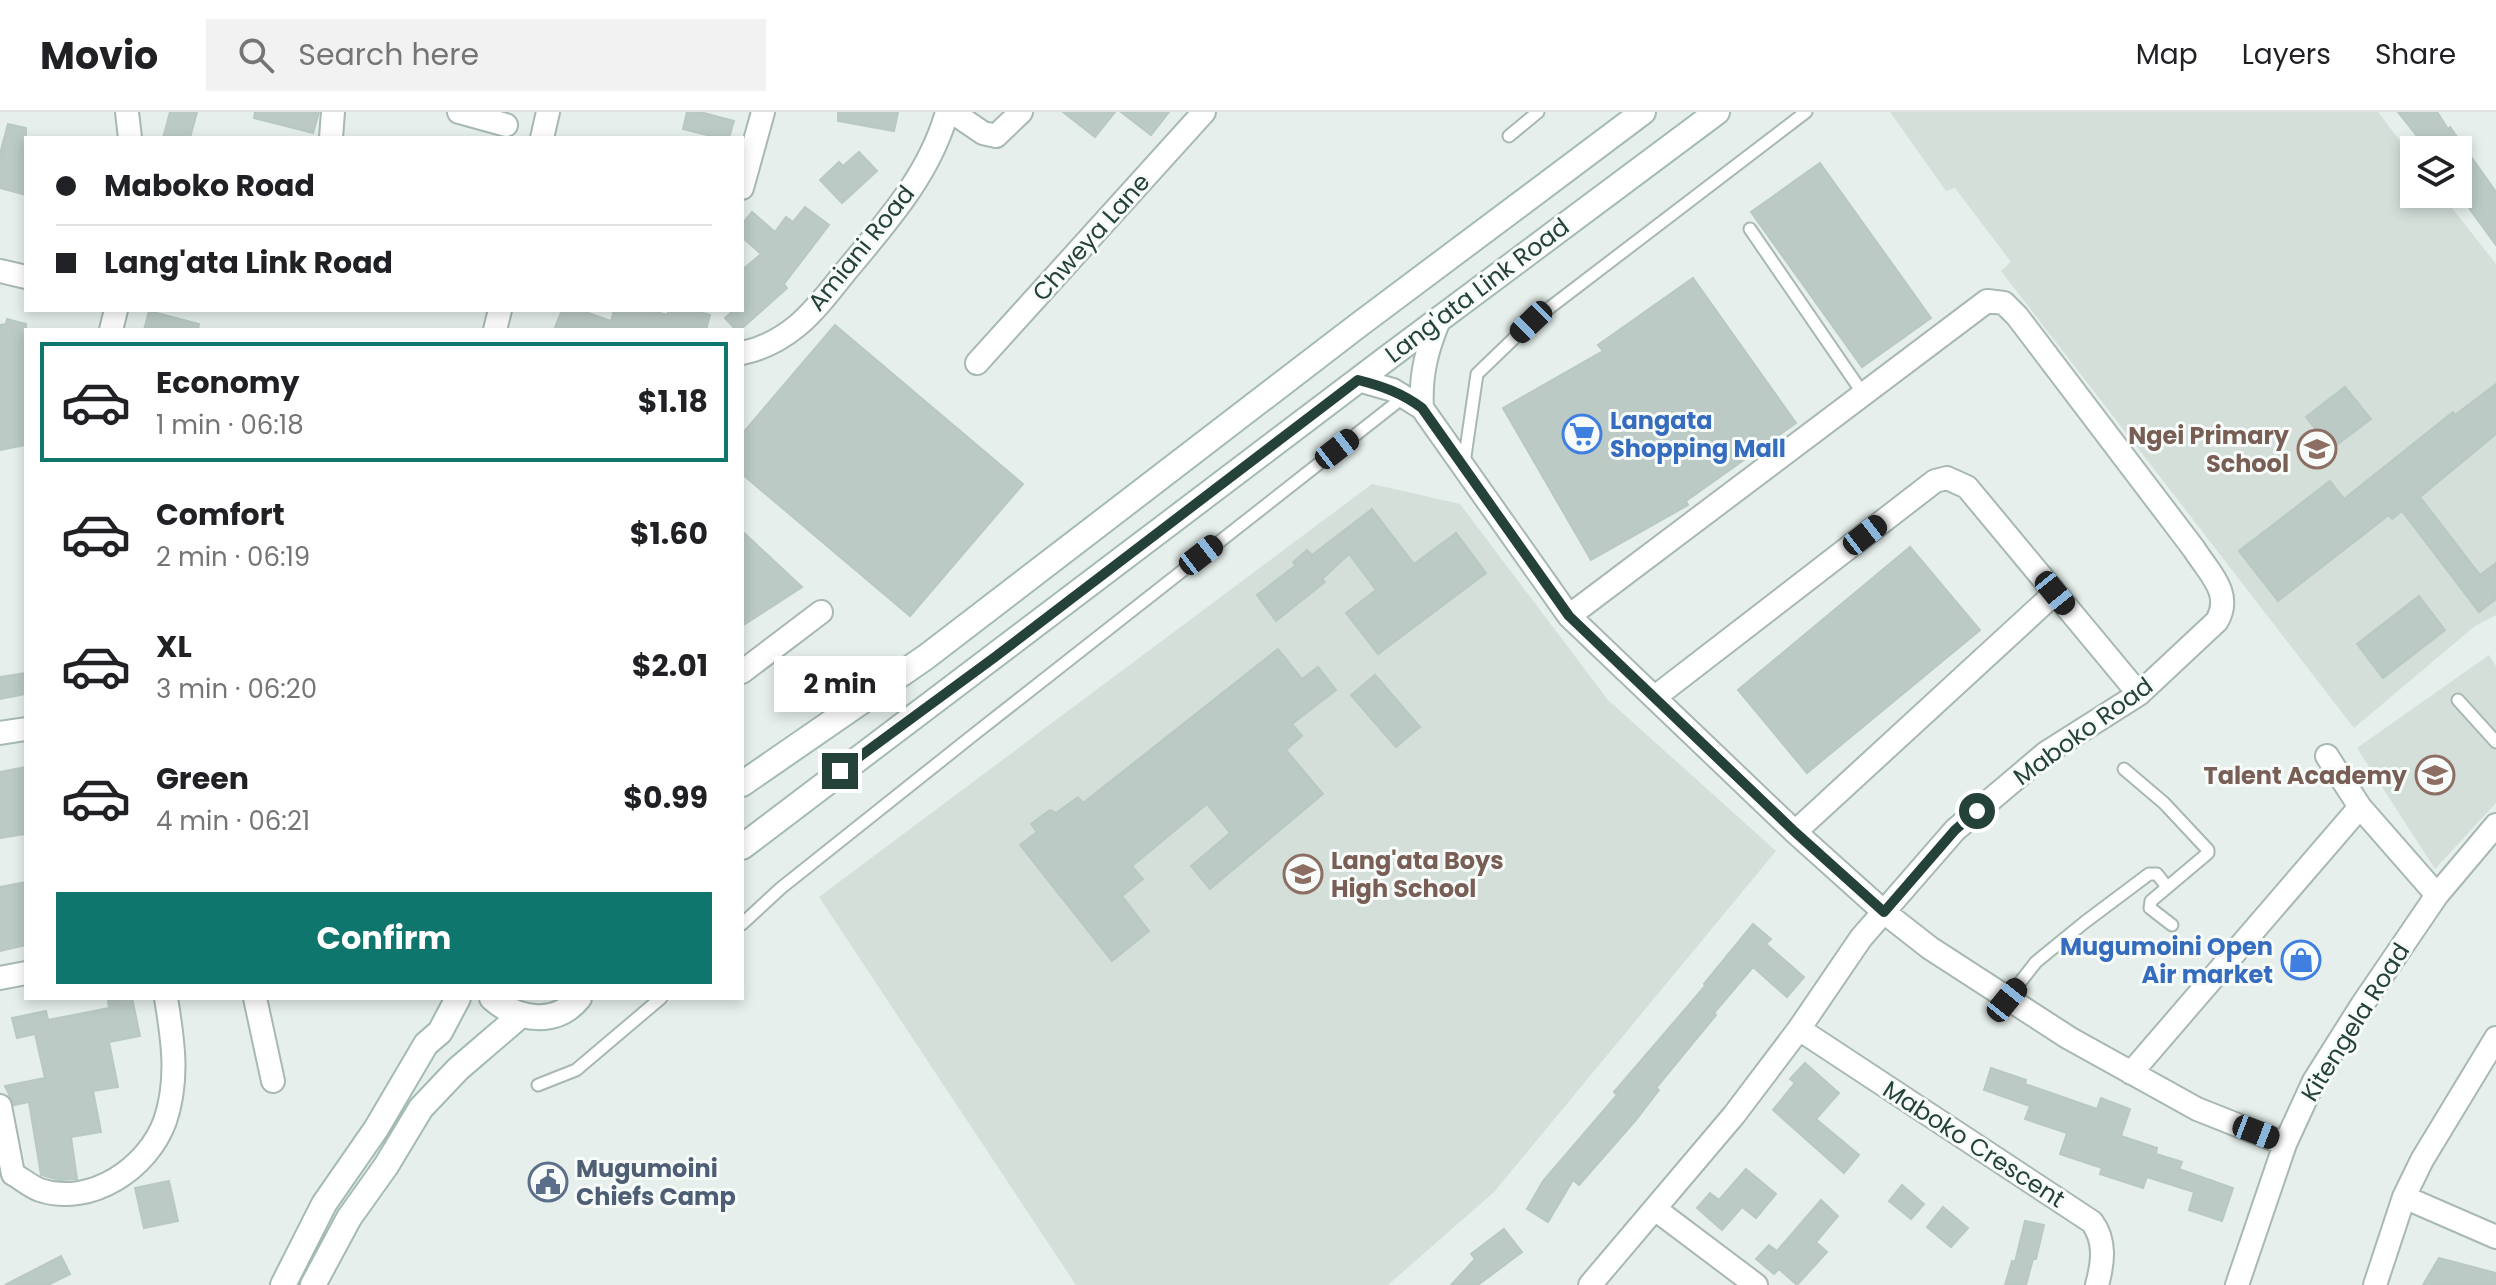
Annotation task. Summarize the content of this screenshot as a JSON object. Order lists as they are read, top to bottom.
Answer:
{
  "streets": {
    "main road": ["Lang'ata Link Road"],
    "street": [
      "Chweya Lane",
      "Amiani Road",
      "Maboko Road",
      "Kitengela Road",
      "Maboko Crescent"
    ]
  },
  "crossings": [
    ["Maboko Road", "Maboko Crescent"]
  ],
  "places": {
    "supermarket": ["Langata Shopping Mall"],
    "school or university": ["Ngei Primary School", "Talent Academy", "Lang'ata Boys High School"],
    "shop": ["Mugumoini Open Air market"],
    "public building": ["Mugumoini Chiefs Camp"]
  },
  "page": {
    "header": "Movio",
    "search": "Search here",
    "nav": ["Map", "Layers", "Share"],
    "banner": ["Maboko Road", "Lang'ata Link Road"],
    "list": [
      {
        "name": "Economy",
        "note": "1 min · 06:18",
        "value": "$1.18"
      },
      {
        "name": "Comfort",
        "note": "2 min · 06:19",
        "value": "$1.60"
      },
      {
        "name": "XL",
        "note": "3 min · 06:20",
        "value": "$2.01"
      },
      {
        "name": "Green",
        "note": "4 min · 06:21",
        "value": "$0.99"
      }
    ],
    "bubble": "2 min",
    "buttons": "Confirm"
  }
}
